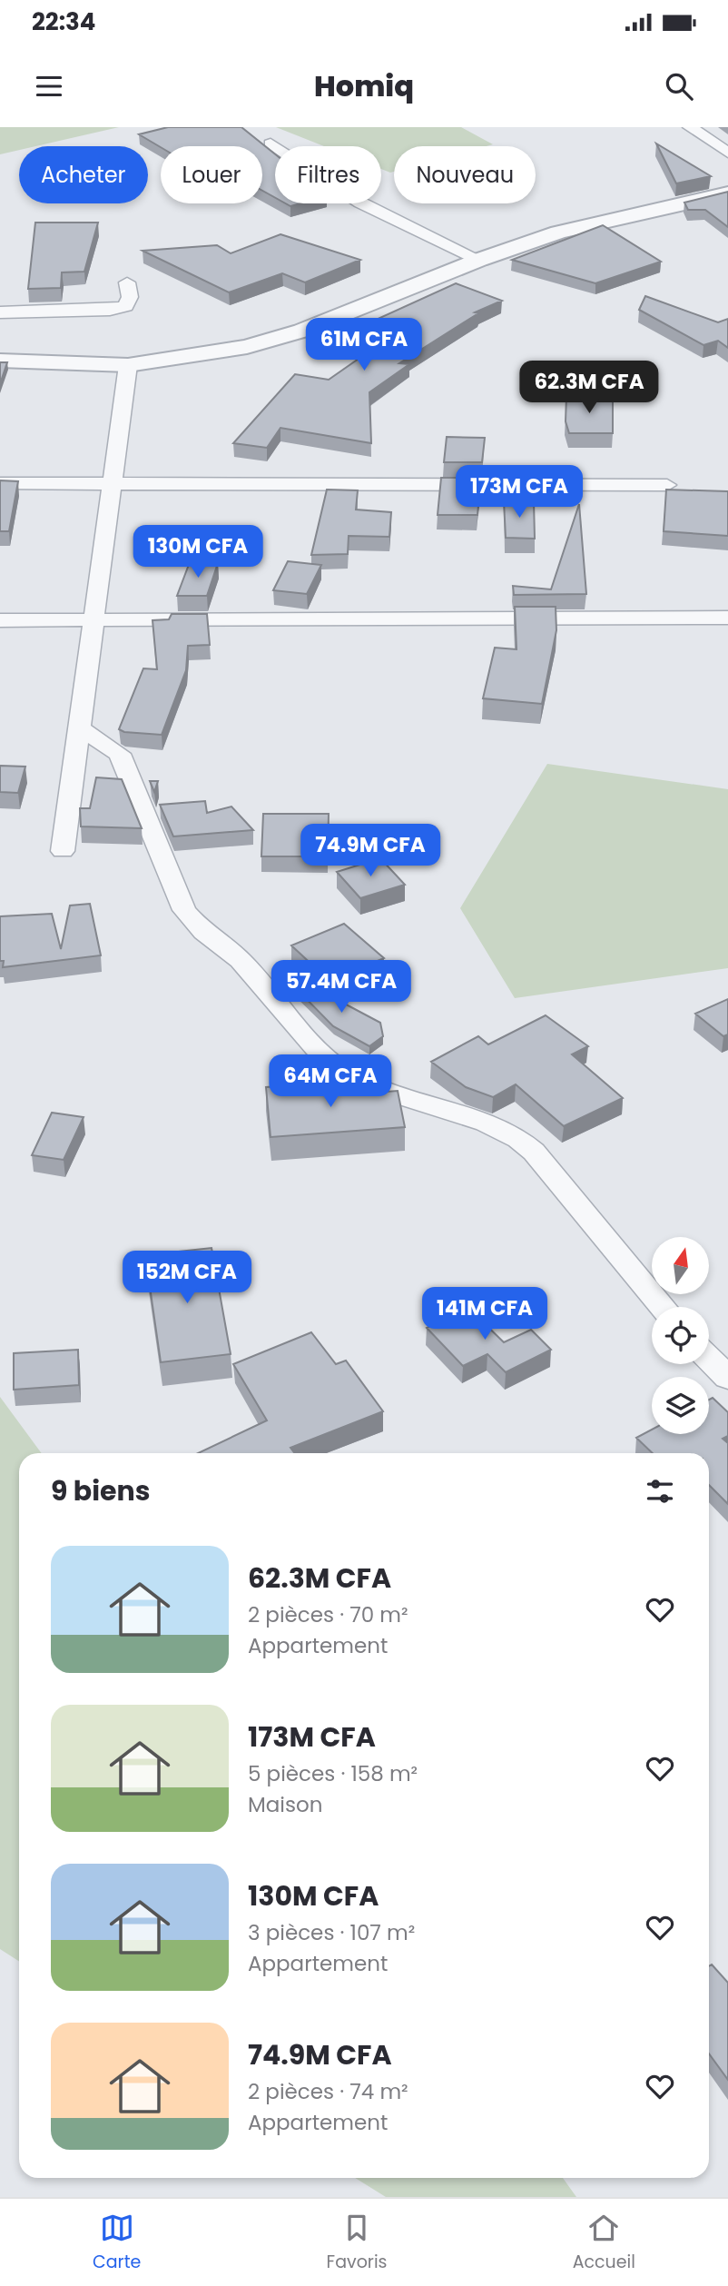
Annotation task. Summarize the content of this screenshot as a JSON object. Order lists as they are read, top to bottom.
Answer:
{
  "north": "top",
  "page": {
    "status": "22:34",
    "header": "Homiq",
    "chip": [
      "Acheter",
      "Louer",
      "Filtres",
      "Nouveau"
    ],
    "price": [
      "61M CFA",
      "62.3M CFA",
      "173M CFA",
      "130M CFA",
      "74.9M CFA",
      "57.4M CFA",
      "64M CFA",
      "152M CFA",
      "141M CFA"
    ],
    "heading": "9 biens",
    "list": [
      {
        "name": "62.3M CFA",
        "note": "2 pièces · 70 m² · Appartement"
      },
      {
        "name": "173M CFA",
        "note": "5 pièces · 158 m² · Maison"
      },
      {
        "name": "130M CFA",
        "note": "3 pièces · 107 m² · Appartement"
      },
      {
        "name": "74.9M CFA",
        "note": "2 pièces · 74 m² · Appartement"
      }
    ],
    "tabs": ["Carte", "Favoris", "Accueil"]
  }
}
